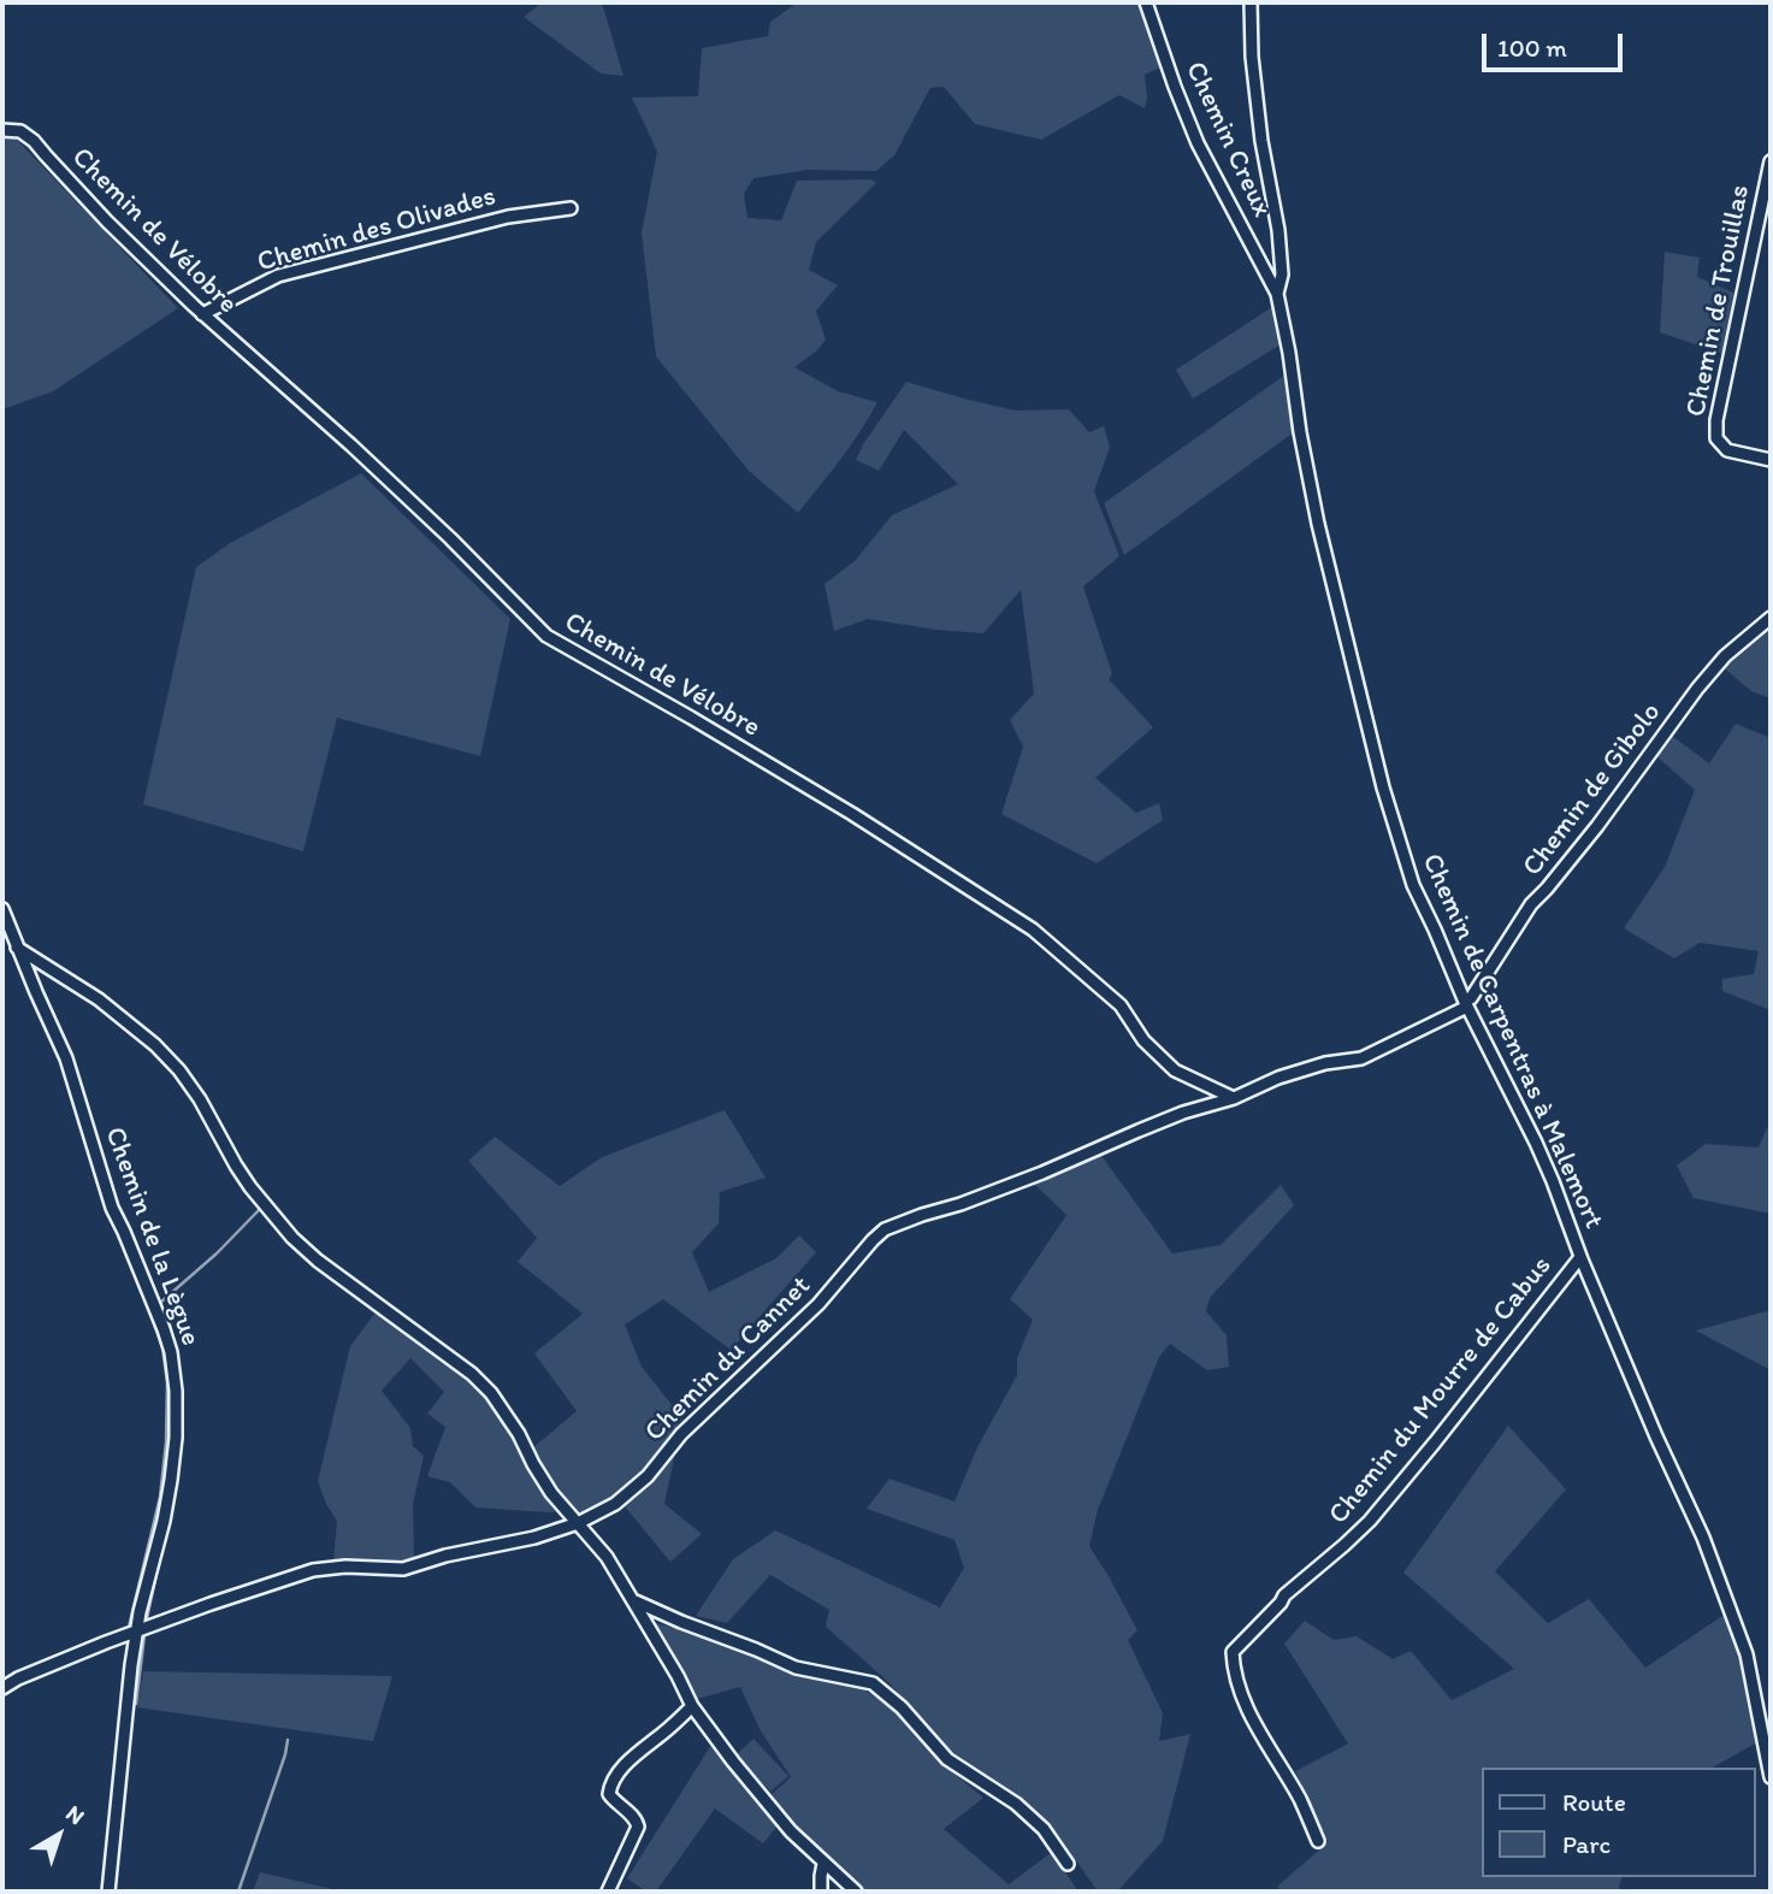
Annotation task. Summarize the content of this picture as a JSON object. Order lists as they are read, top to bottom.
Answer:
{
  "streets": {
    "street": [
      "Chemin Creux",
      "Chemin des Olivades",
      "Chemin de Vélobre",
      "Chemin de Trouillas",
      "Chemin de Gibolo",
      "Chemin de Carpentras à Malemort",
      "Chemin de la Lègue",
      "Chemin du Cannet",
      "Chemin du Mourre de Cabus"
    ]
  },
  "crossings": [
    ["Chemin Creux", "Chemin de Carpentras à Malemort"],
    ["Chemin des Olivades", "Chemin de Vélobre"],
    ["Chemin de Vélobre", "Chemin du Cannet"],
    ["Chemin de Gibolo", "Chemin de Carpentras à Malemort"],
    ["Chemin de Gibolo", "Chemin du Cannet"],
    ["Chemin de Carpentras à Malemort", "Chemin du Cannet"],
    ["Chemin de Carpentras à Malemort", "Chemin du Mourre de Cabus"],
    ["Chemin de la Lègue", "Chemin du Cannet"]
  ],
  "legend": ["Route", "Parc"],
  "scale_bar": "100 m",
  "north": "top right"
}
